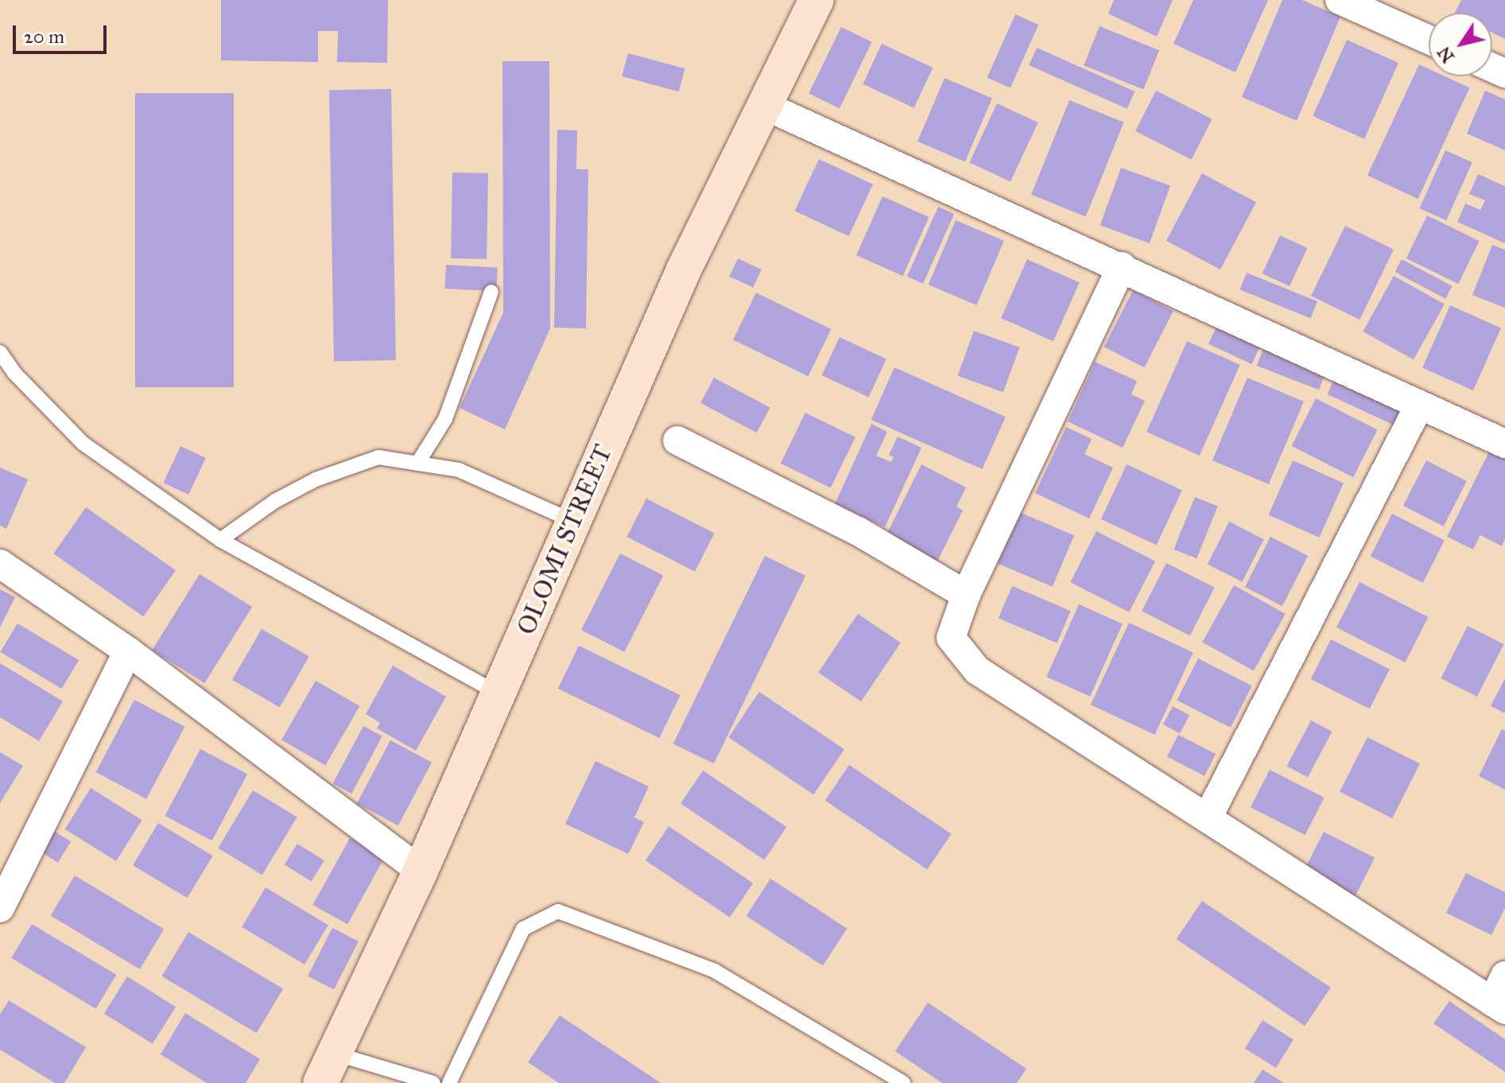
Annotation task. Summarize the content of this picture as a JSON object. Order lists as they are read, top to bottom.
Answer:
{
  "streets": {
    "main road": ["OLOMI STREET"]
  },
  "scale_bar": "20 m",
  "north": "bottom left"
}
